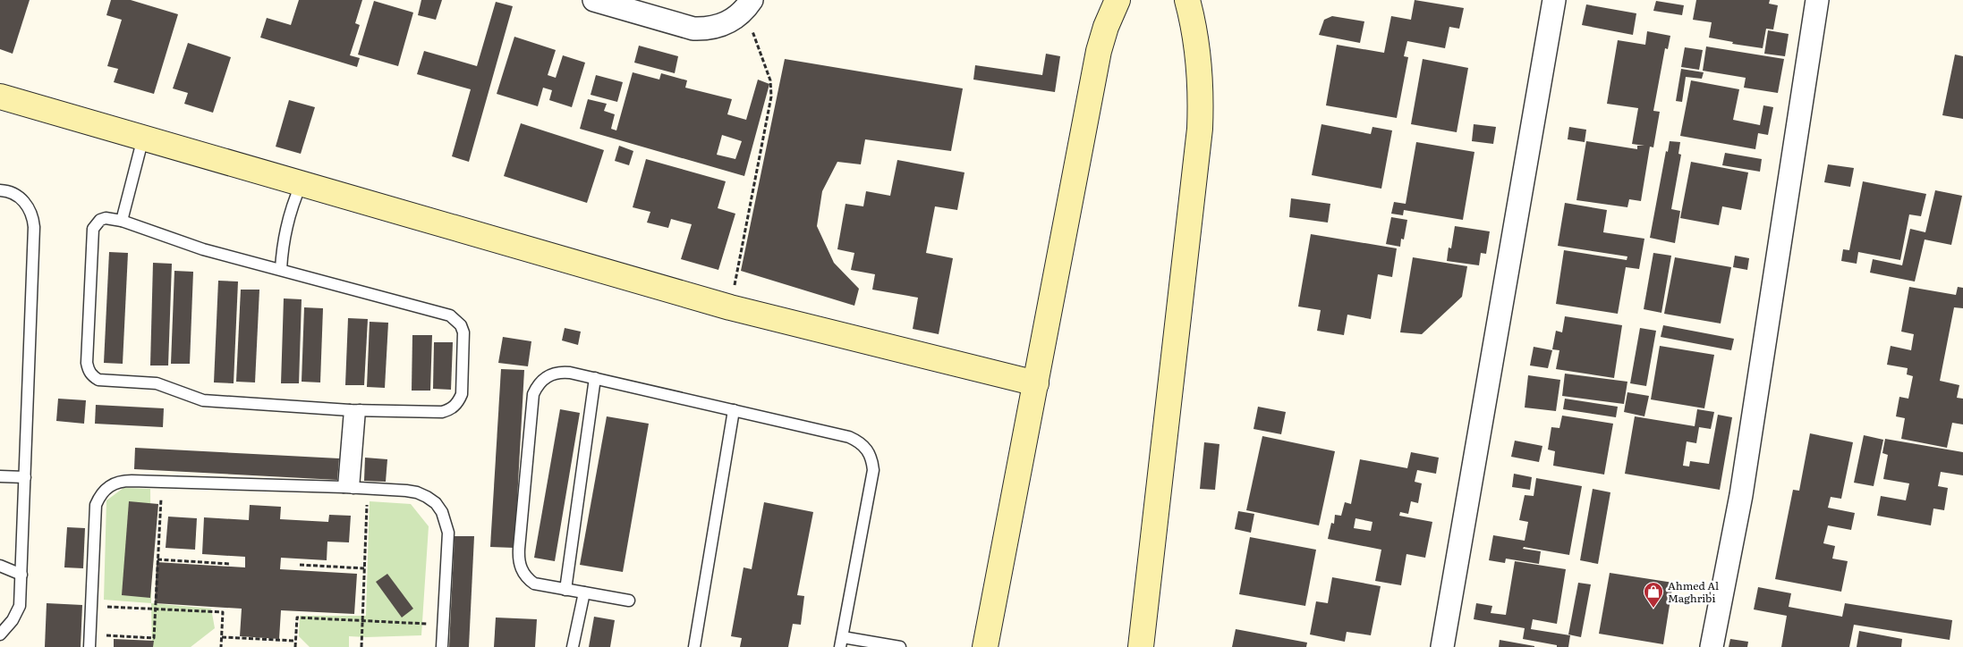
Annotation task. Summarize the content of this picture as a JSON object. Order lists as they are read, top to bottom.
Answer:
{
  "places": {
    "shop": ["Ahmed Al Maghribi"]
  }
}
